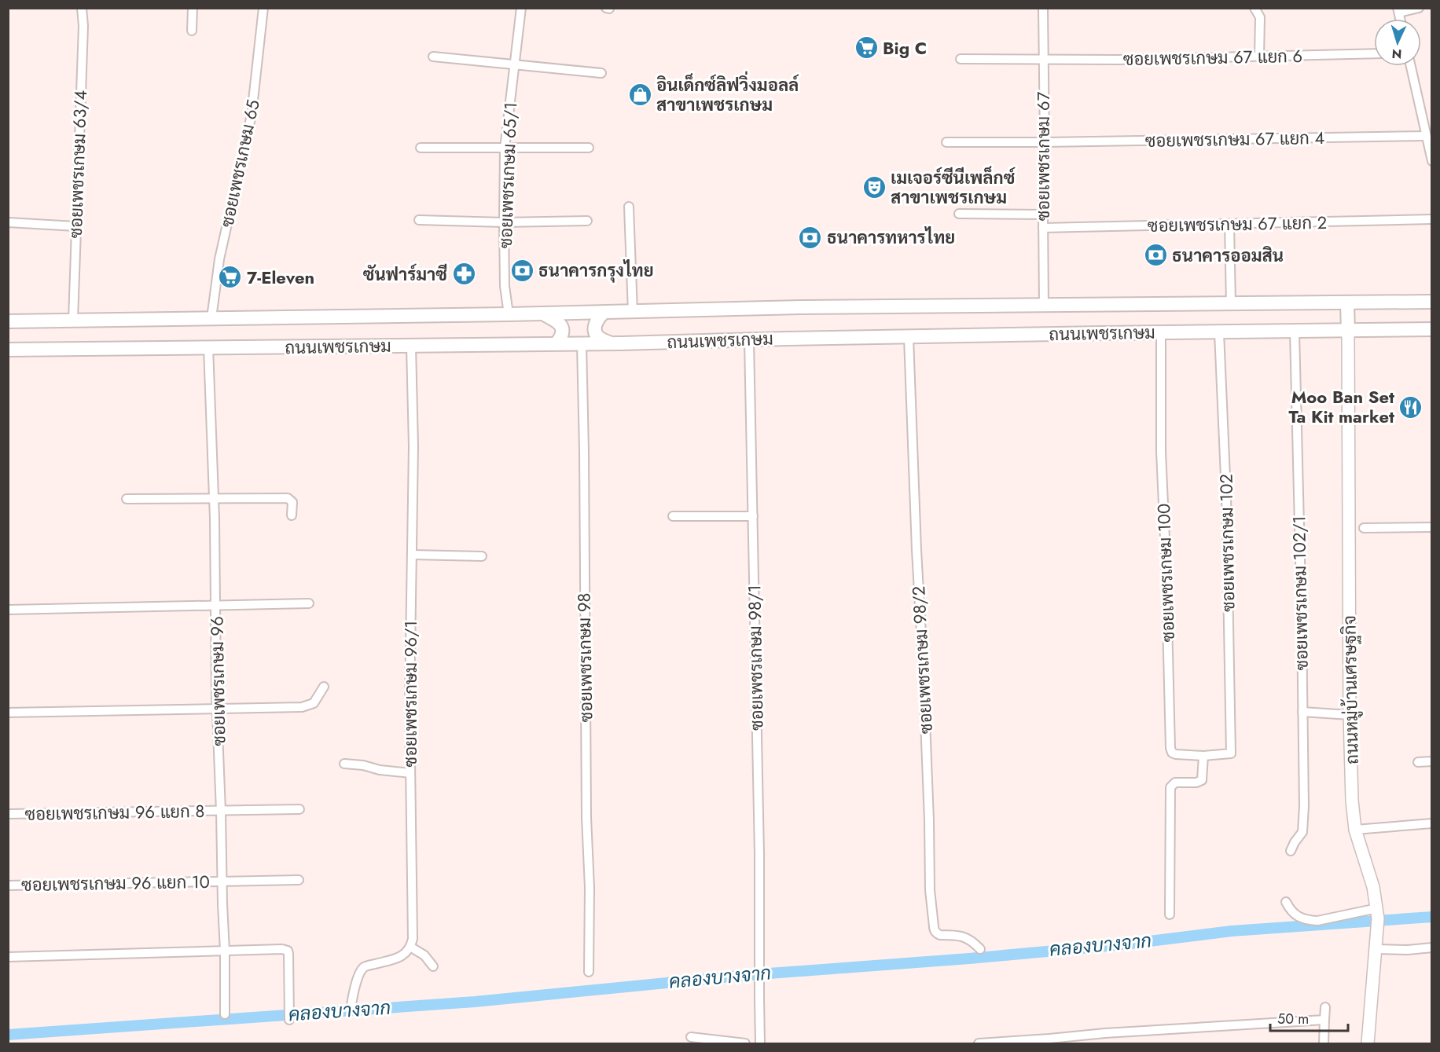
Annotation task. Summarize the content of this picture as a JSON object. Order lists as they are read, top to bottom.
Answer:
{
  "streets": {
    "main road": ["ถนนเพชรเกษม"],
    "street": [
      "ซอยเพชรเกษม 67 แยก 6",
      "ซอยเพชรเกษม 67 แยก 4",
      "ซอยเพชรเกษม 67",
      "ซอยเพชรเกษม 65",
      "ซอยเพชรเกษม 63/4",
      "ซอยเพชรเกษม 65/1",
      "ซอยเพชรเกษม 67 แยก 2",
      "ซอยเพชรเกษม 102",
      "ซอยเพชรเกษม 100",
      "ซอยเพชรเกษม 102/1",
      "ซอยเพชรเกษม 98",
      "ซอยเพชรเกษม 98/1",
      "ซอยเพชรเกษม 98/2",
      "ซอยเพชรเกษม 96",
      "ถนนหมู่บ้านเศรษฐกิจ",
      "ซอยเพชรเกษม 96/1",
      "ซอยเพชรเกษม 96 แยก 8",
      "ซอยเพชรเกษม 96 แยก 10"
    ]
  },
  "crossings": [
    ["ซอยเพชรเกษม 67 แยก 6", "ซอยเพชรเกษม 67"],
    ["ซอยเพชรเกษม 67 แยก 4", "ซอยเพชรเกษม 67"],
    ["ซอยเพชรเกษม 67", "ซอยเพชรเกษม 67 แยก 2"],
    ["ซอยเพชรเกษม 67", "ถนนเพชรเกษม"],
    ["ซอยเพชรเกษม 65", "ถนนเพชรเกษม"],
    ["ซอยเพชรเกษม 63/4", "ถนนเพชรเกษม"],
    ["ซอยเพชรเกษม 65/1", "ถนนเพชรเกษม"],
    ["ถนนเพชรเกษม", "ซอยเพชรเกษม 102"],
    ["ถนนเพชรเกษม", "ซอยเพชรเกษม 100"],
    ["ถนนเพชรเกษม", "ซอยเพชรเกษม 102/1"],
    ["ถนนเพชรเกษม", "ซอยเพชรเกษม 98"],
    ["ถนนเพชรเกษม", "ซอยเพชรเกษม 98/1"],
    ["ถนนเพชรเกษม", "ซอยเพชรเกษม 98/2"],
    ["ถนนเพชรเกษม", "ซอยเพชรเกษม 96"],
    ["ถนนเพชรเกษม", "ถนนหมู่บ้านเศรษฐกิจ"],
    ["ถนนเพชรเกษม", "ซอยเพชรเกษม 96/1"],
    ["ซอยเพชรเกษม 102", "ซอยเพชรเกษม 100"],
    ["ซอยเพชรเกษม 96", "ซอยเพชรเกษม 96 แยก 8"],
    ["ซอยเพชรเกษม 96", "ซอยเพชรเกษม 96 แยก 10"]
  ],
  "water": ["คลองบางจาก"],
  "places": {
    "supermarket": ["Big C", "7-Eleven"],
    "shop": ["อินเด็กซ์ลิฟวิ่งมอลล์ สาขาเพชรเกษม"],
    "theatre": ["เมเจอร์ซีนีเพล็กซ์ สาขาเพชรเกษม"],
    "bank": ["ธนาคารทหารไทย", "ธนาคารออมสิน", "ธนาคารกรุงไทย"],
    "pharmacy": ["ซันฟาร์มาซี"],
    "restaurant": ["Moo Ban Set Ta Kit market"]
  },
  "scale_bar": "50 m",
  "north": "bottom"
}
